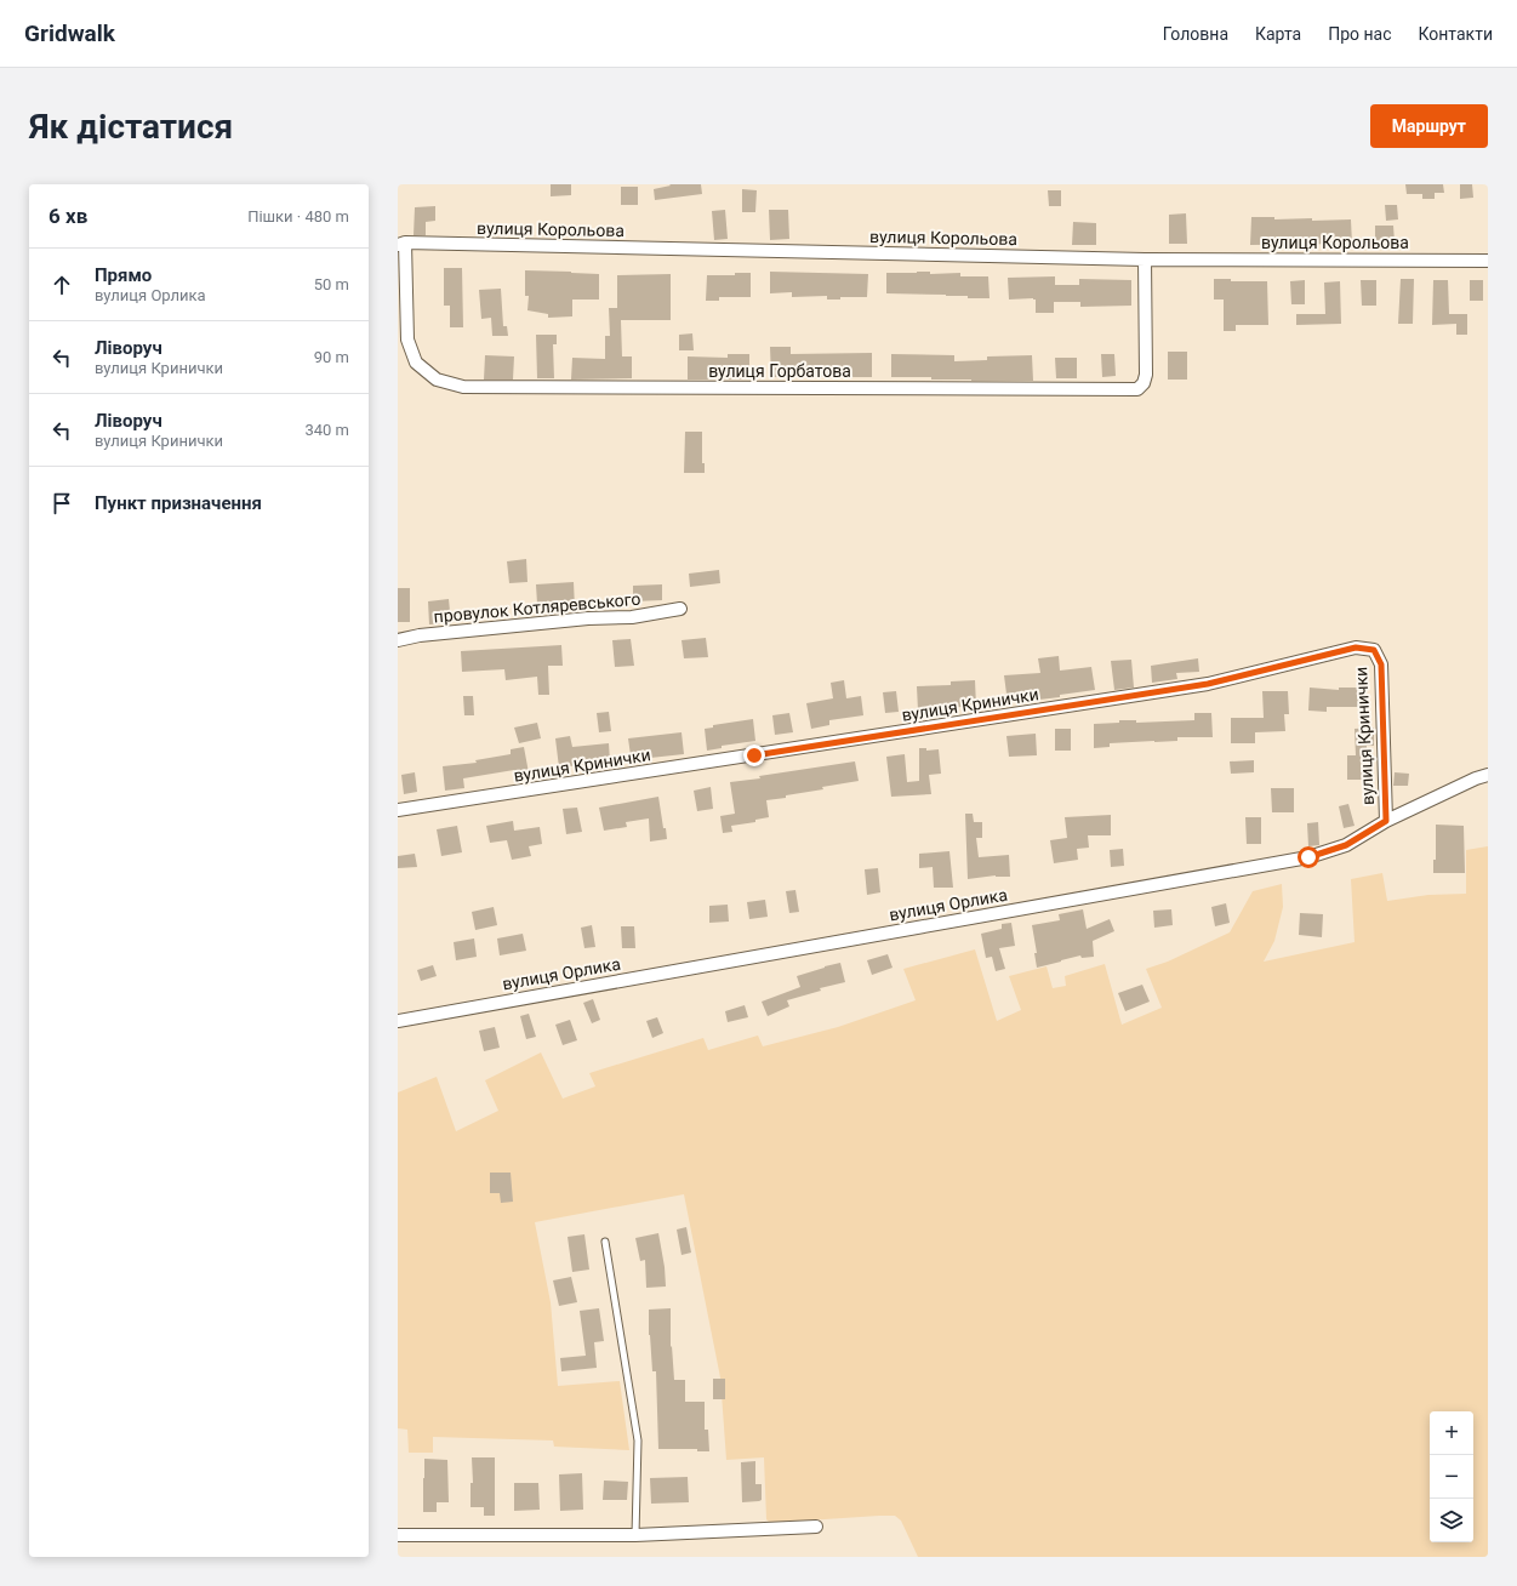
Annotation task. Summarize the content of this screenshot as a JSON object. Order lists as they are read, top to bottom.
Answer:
{
  "streets": {
    "street": [
      "вулиця Корольова",
      "вулиця Горбатова",
      "провулок Котляревського",
      "вулиця Кринички",
      "вулиця Орлика"
    ]
  },
  "crossings": [
    ["вулиця Корольова", "вулиця Горбатова"],
    ["вулиця Кринички", "вулиця Орлика"]
  ],
  "page": {
    "header": "Gridwalk",
    "nav": [
      "Головна",
      "Карта",
      "Про нас",
      "Контакти"
    ],
    "buttons": "Маршрут",
    "title": "Як дістатися",
    "heading": ["6 хв", "Пішки · 480 m"],
    "list": [
      ["Прямо", "вулиця Орлика", "50 m"],
      ["Ліворуч", "вулиця Кринички", "90 m"],
      ["Ліворуч", "вулиця Кринички", "340 m"],
      "Пункт призначення"
    ],
    "map_buttons": ["+", "−"]
  }
}
